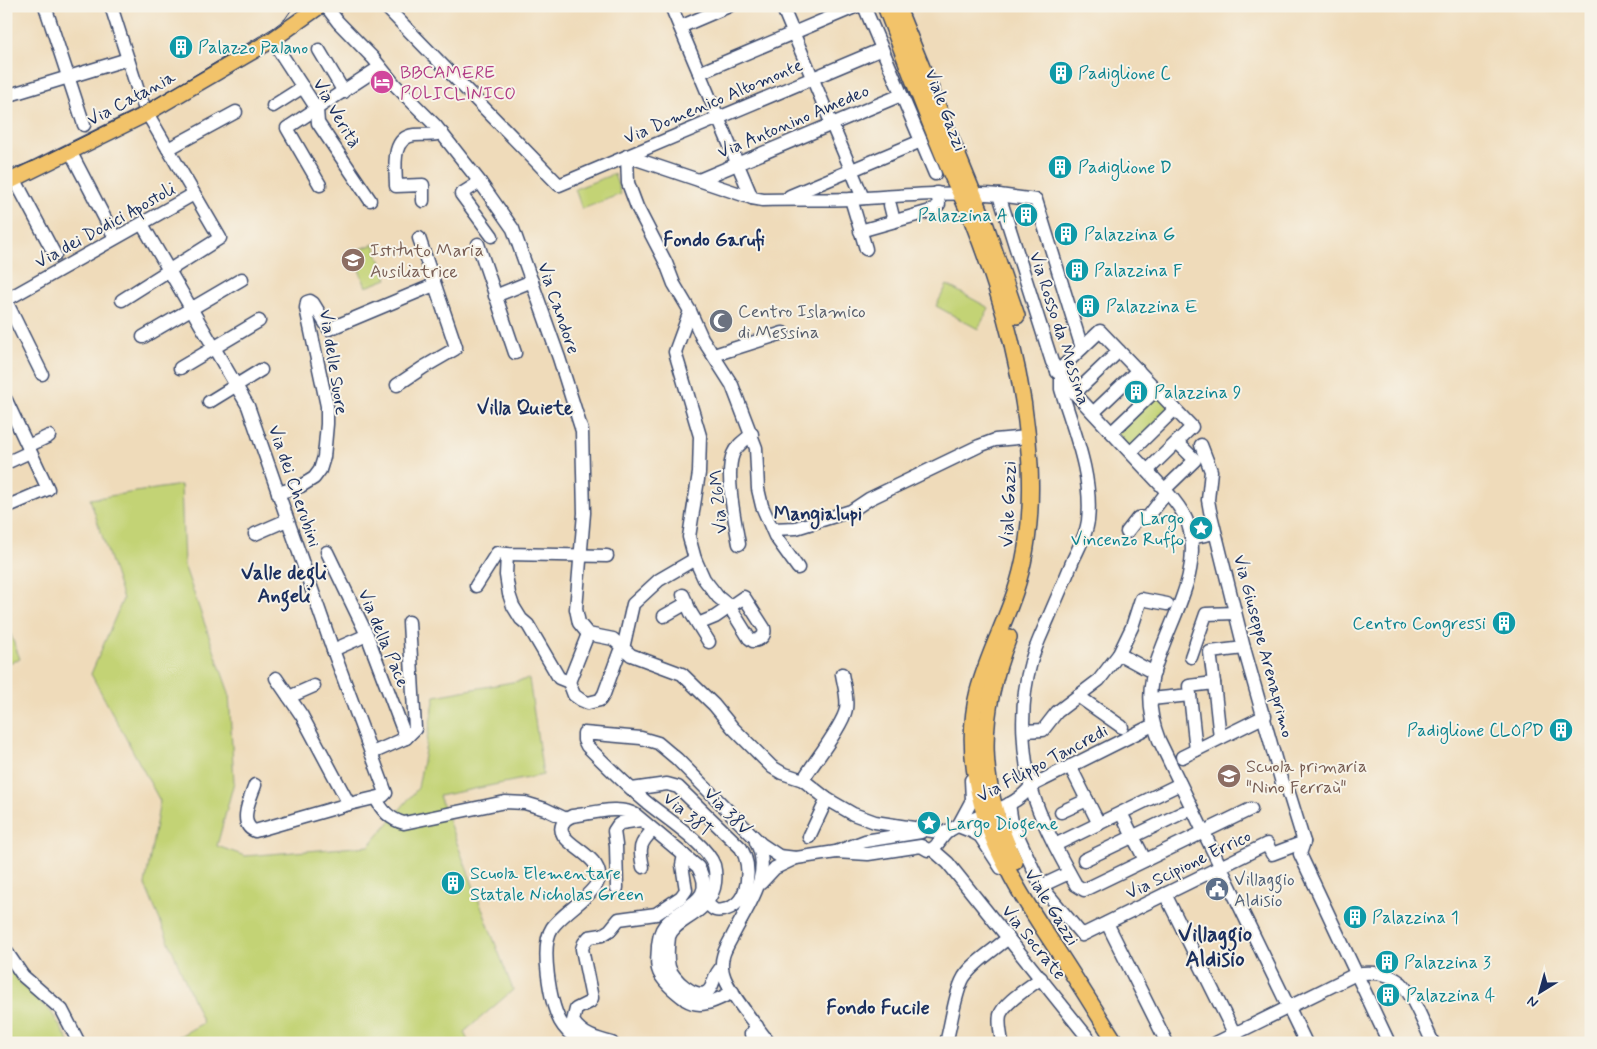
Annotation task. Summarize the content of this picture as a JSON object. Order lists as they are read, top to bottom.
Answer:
{
  "streets": {
    "main road": ["Via Catania", "Viale Gazzi"],
    "street": [
      "Via Domenico Altomonte",
      "Via Verità",
      "Via Antonino Amedeo",
      "Via dei Dodici Apostoli",
      "Via Candore",
      "Via Rosso da Messina",
      "Via delle Suore",
      "Via dei Cherubini",
      "Via 26M",
      "Via della Pace",
      "Via Giuseppe Arenaprimo",
      "Via Filippo Tancredi",
      "Via 38V",
      "Via 38T",
      "Via Scipione Errico",
      "Via Socrate"
    ]
  },
  "crossings": [
    ["Via Catania", "Via Verità"],
    ["Viale Gazzi", "Via Filippo Tancredi"],
    ["Via dei Dodici Apostoli", "Via dei Cherubini"],
    ["Via Rosso da Messina", "Via Filippo Tancredi"],
    ["Via delle Suore", "Via dei Cherubini"],
    ["Via Giuseppe Arenaprimo", "Via Scipione Errico"],
    ["Via Filippo Tancredi", "Via Socrate"],
    ["Via 38V", "Via 38T"]
  ],
  "districts": [
    "Fondo Garufi",
    "Villa Quiete",
    "Mangialupi",
    "Valle degli Angeli",
    "Villaggio Aldisio",
    "Fondo Fucile"
  ],
  "places": {
    "building": [
      "Palazzo Palano",
      "Padiglione C",
      "Padiglione D",
      "Palazzina A",
      "Palazzina G",
      "Palazzina F",
      "Palazzina E",
      "Palazzina 9",
      "Centro Congressi",
      "Padiglione CLOPD",
      "Scuola Elementare Statale Nicholas Green",
      "Palazzina 1",
      "Palazzina 3",
      "Palazzina 4"
    ],
    "hotel": ["BBCAMERE POLICLINICO"],
    "school or university": ["Istituto Maria Ausiliatrice", "Scuola primaria \"Nino Ferraù\""],
    "mosque": ["Centro Islamico di Messina"],
    "place": ["Largo Vincenzo Ruffo", "Largo Diogene"],
    "public building": ["Villaggio Aldisio"]
  },
  "north": "bottom left"
}
